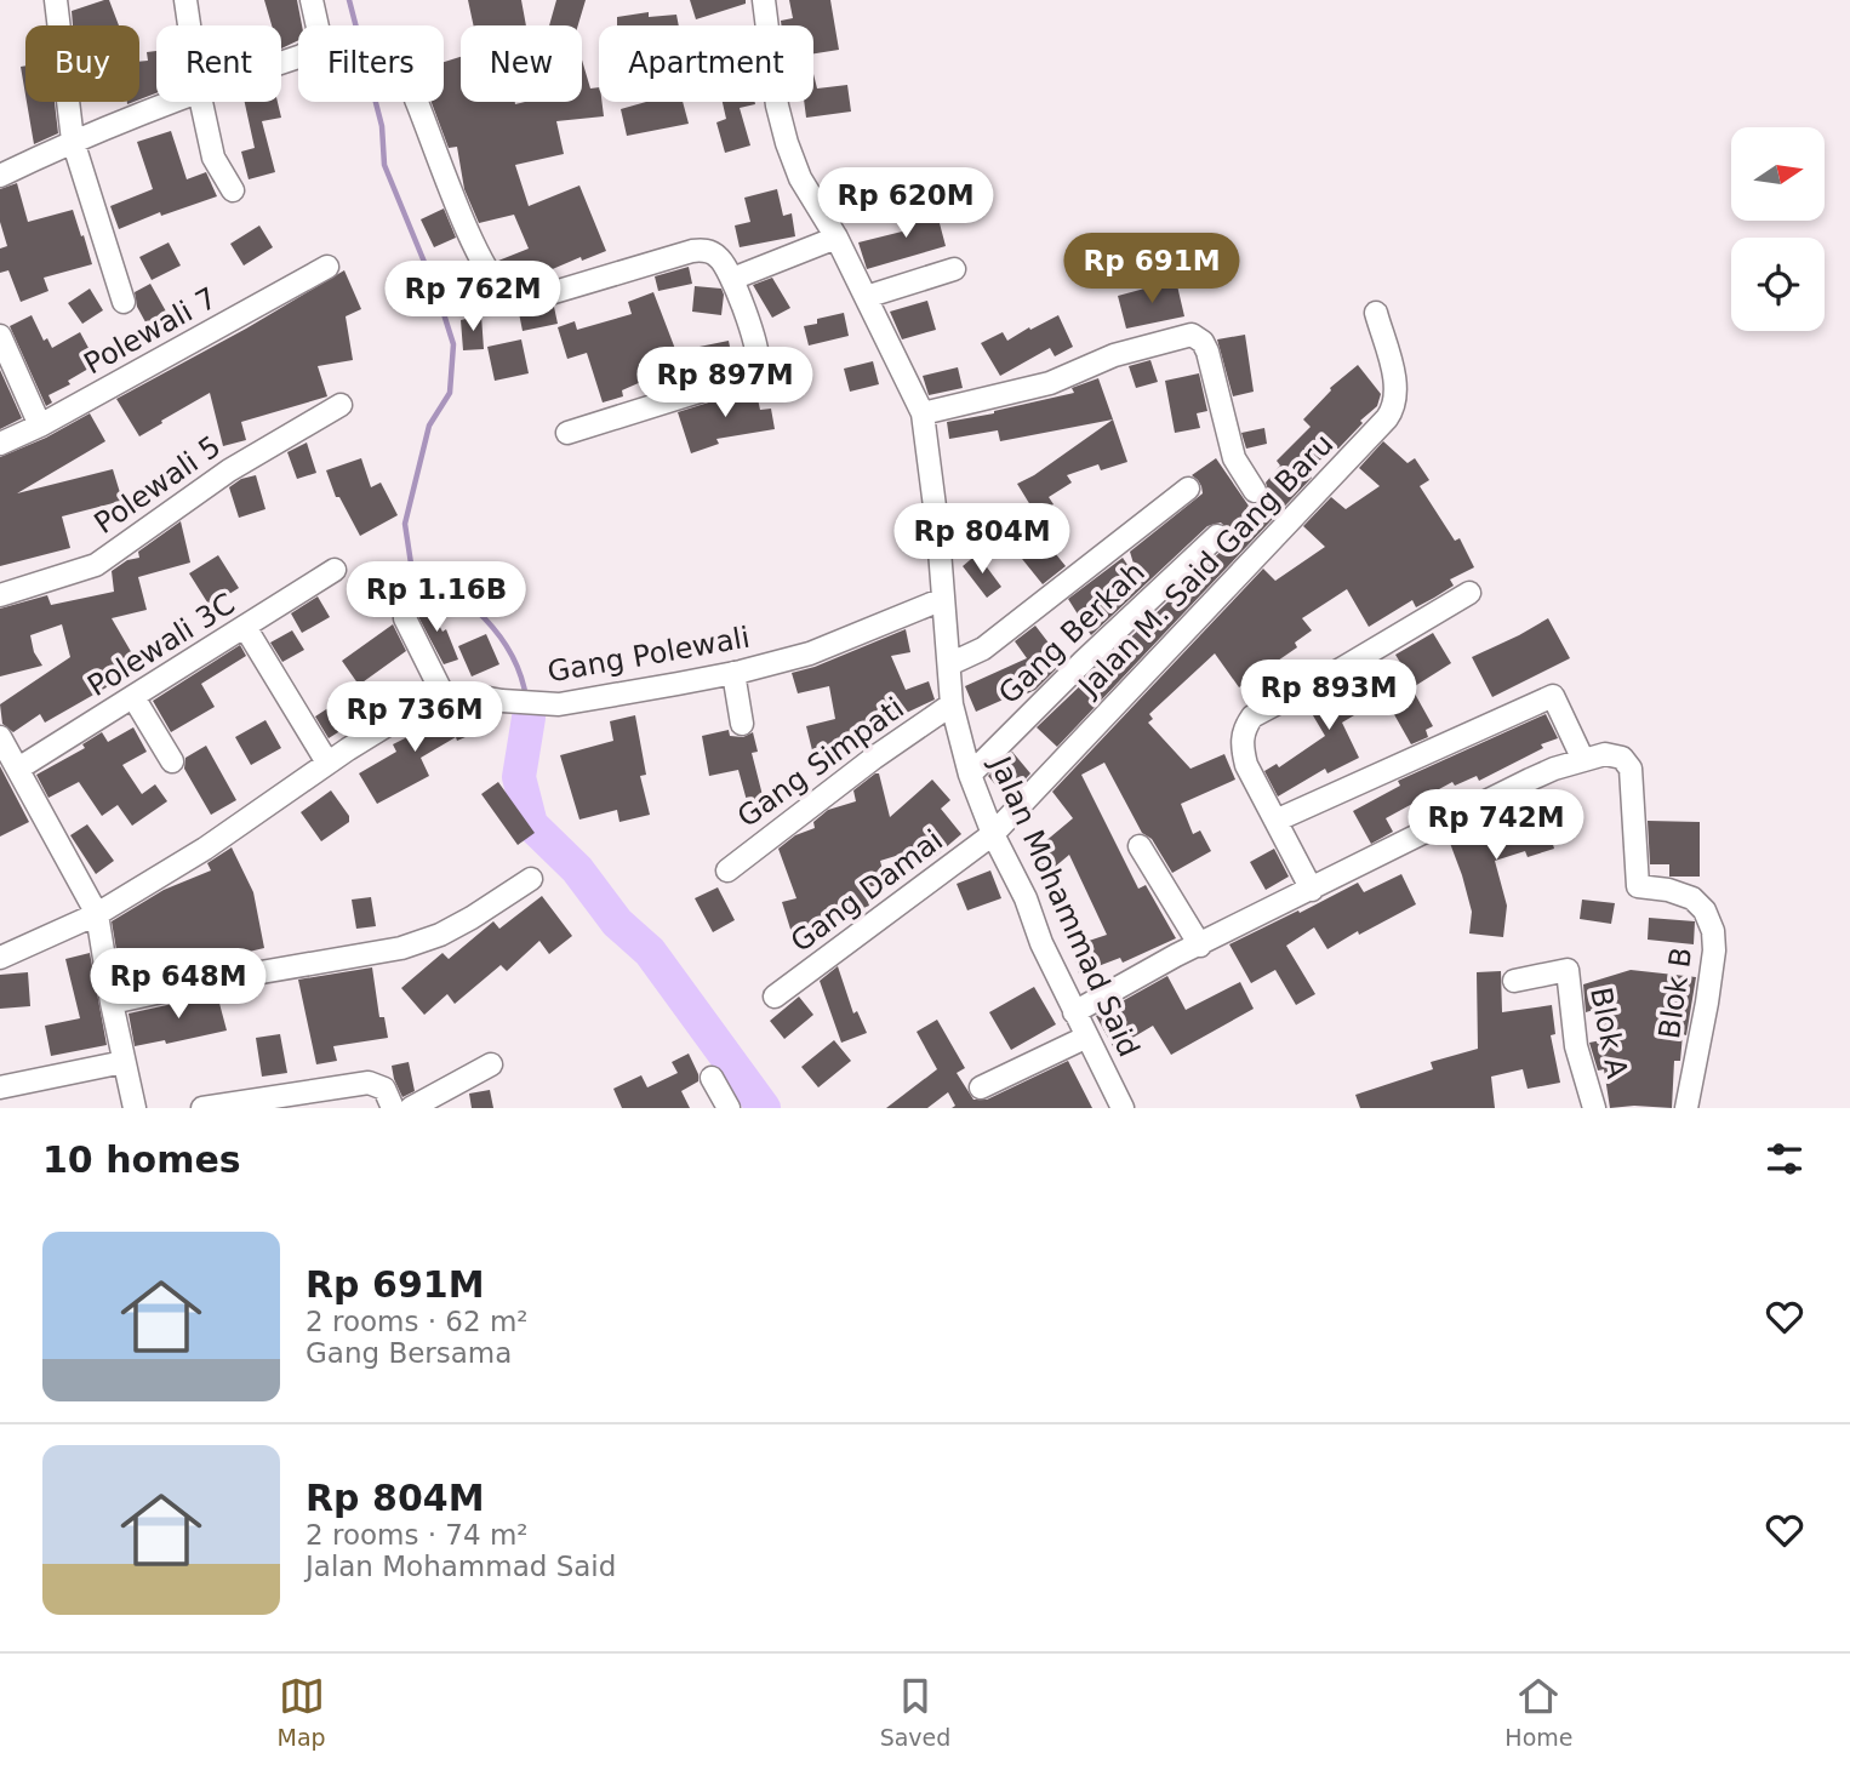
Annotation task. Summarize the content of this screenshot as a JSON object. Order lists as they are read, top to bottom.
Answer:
{
  "streets": {
    "street": [
      "Polewali 7",
      "Polewali 5",
      "Jalan M. Said Gang Baru",
      "Gang Berkah",
      "Polewali 3C",
      "Gang Polewali",
      "Gang Simpati",
      "Gang Damai",
      "Jalan Mohammad Said",
      "Blok B",
      "Blok A"
    ]
  },
  "crossings": [
    ["Jalan M. Said Gang Baru", "Gang Damai"],
    ["Jalan M. Said Gang Baru", "Jalan Mohammad Said"],
    ["Gang Berkah", "Jalan Mohammad Said"],
    ["Gang Polewali", "Jalan Mohammad Said"],
    ["Gang Simpati", "Jalan Mohammad Said"],
    ["Gang Damai", "Jalan Mohammad Said"]
  ],
  "north": "right",
  "page": {
    "chip": [
      "Buy",
      "Rent",
      "Filters",
      "New",
      "Apartment"
    ],
    "price": [
      "Rp 620M",
      "Rp 691M",
      "Rp 762M",
      "Rp 897M",
      "Rp 804M",
      "Rp 1.16B",
      "Rp 893M",
      "Rp 736M",
      "Rp 742M",
      "Rp 648M"
    ],
    "heading": "10 homes",
    "list": [
      {
        "name": "Rp 691M",
        "note": "2 rooms · 62 m² · Gang Bersama"
      },
      {
        "name": "Rp 804M",
        "note": "2 rooms · 74 m² · Jalan Mohammad Said"
      }
    ],
    "tabs": ["Map", "Saved", "Home"]
  }
}
